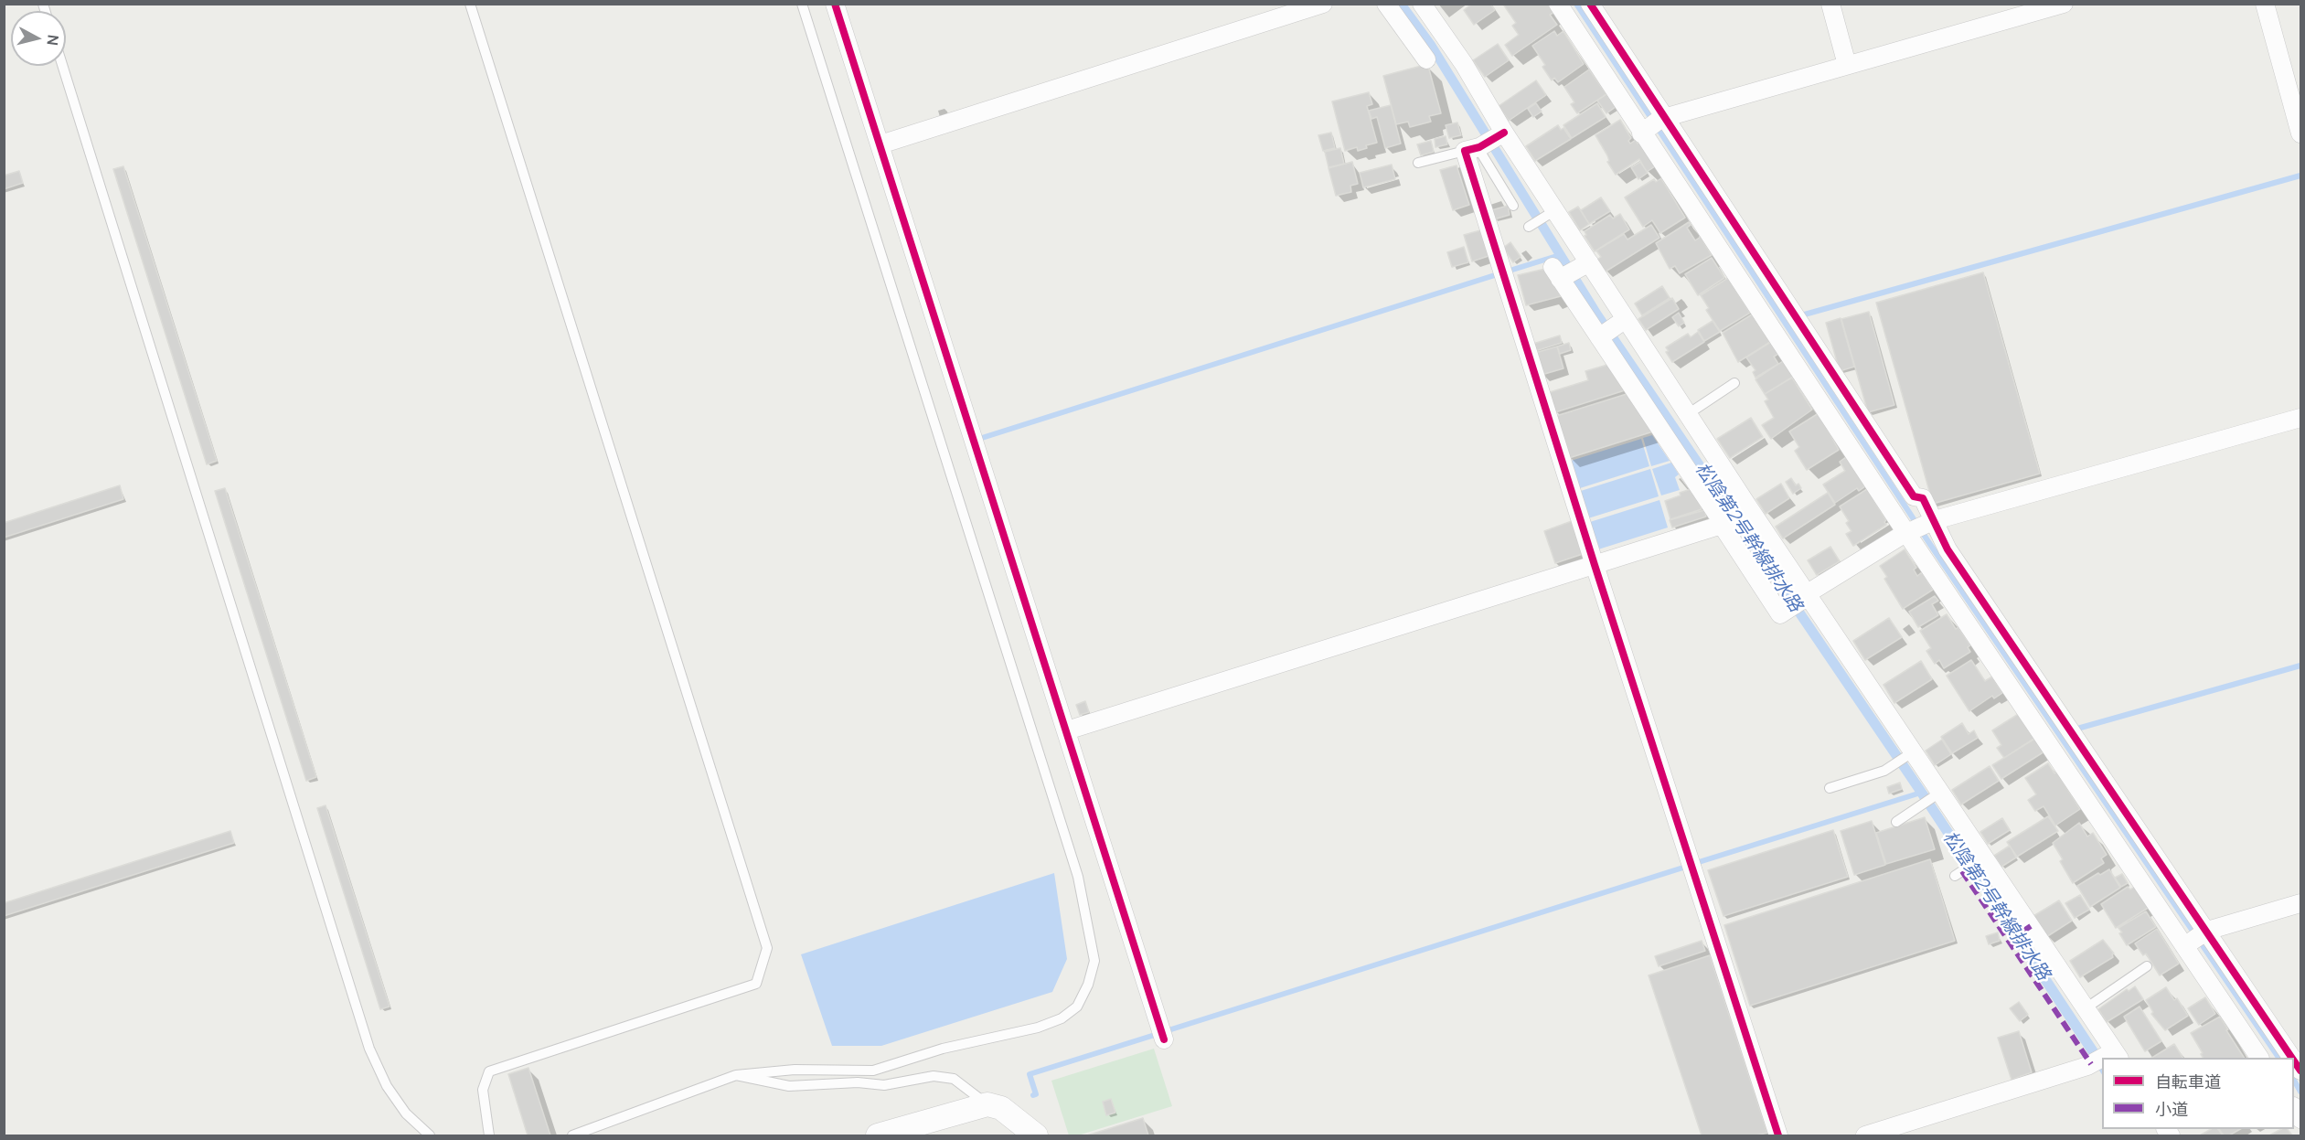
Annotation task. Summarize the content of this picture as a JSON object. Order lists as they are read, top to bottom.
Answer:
{
  "water": ["松陰第2号幹線排水路"],
  "legend": ["自転車道", "小道"],
  "north": "right"
}
